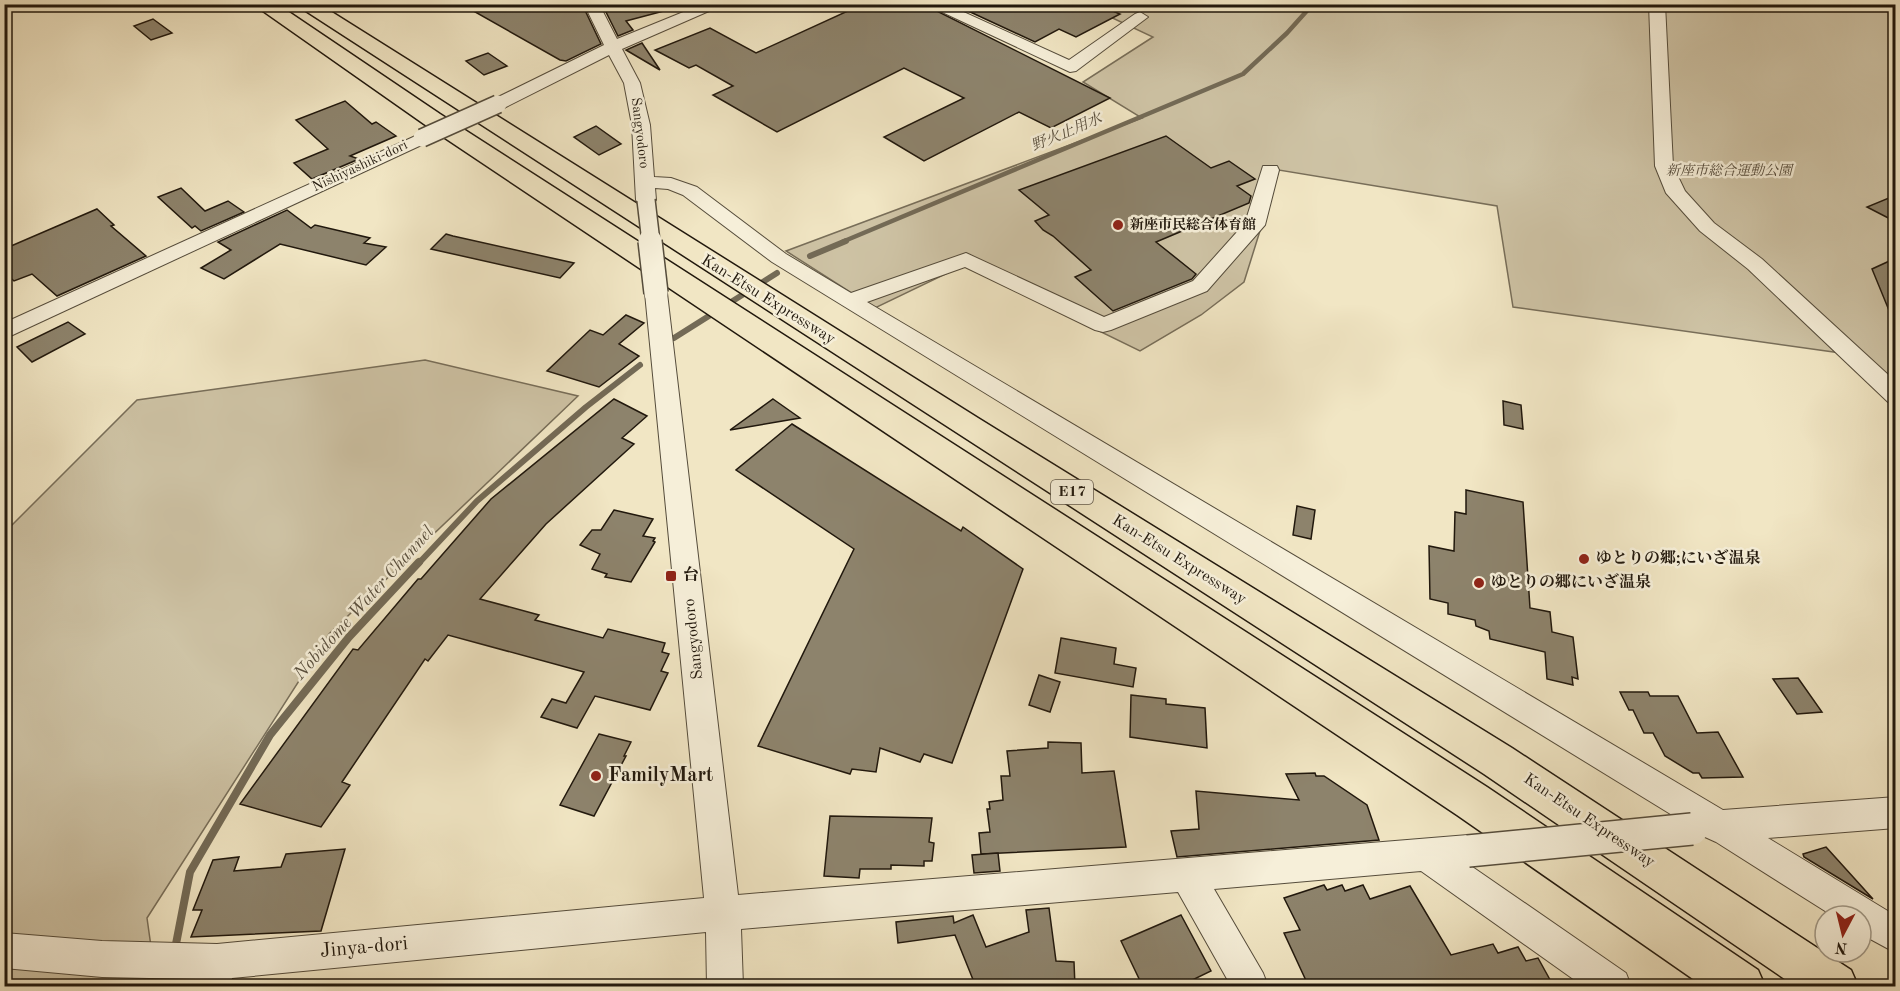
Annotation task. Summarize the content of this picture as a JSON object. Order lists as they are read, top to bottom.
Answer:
{
  "streets": {
    "highway": ["Kan-Etsu Expressway", "E17"],
    "street": ["Sangyodoro", "Nishiyashiki-dori", "Jinya-dori"]
  },
  "crossings": [
    ["Sangyodoro", "Nishiyashiki-dori"],
    ["Sangyodoro", "Jinya-dori"]
  ],
  "water": ["野火止用水", "Nobidome Water Channel"],
  "parks": ["新座市総合運動公園"],
  "places": {
    "other": [
      "新座市民総合体育館",
      "ゆとりの郷;にいざ温泉",
      "ゆとりの郷にいざ温泉",
      "FamilyMart"
    ],
    "transit": ["台"]
  },
  "north": "bottom"
}
